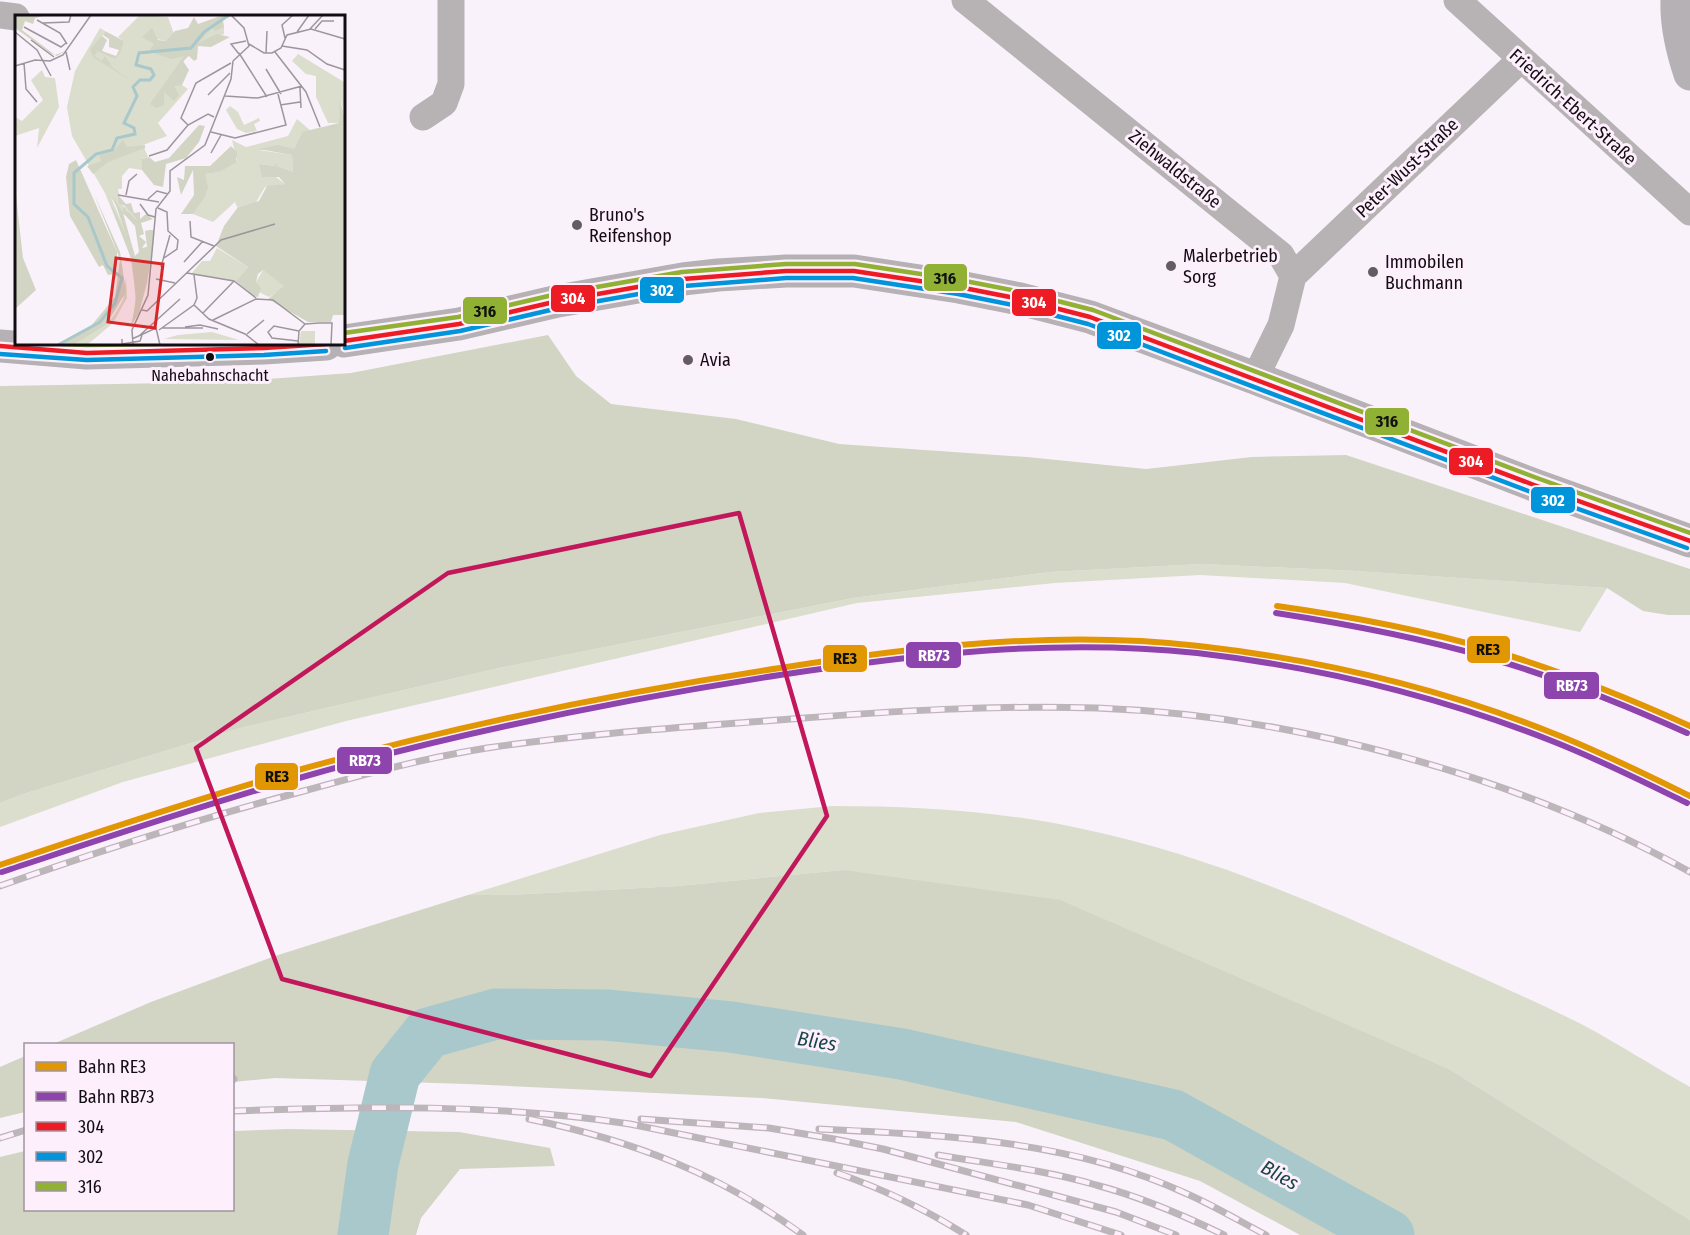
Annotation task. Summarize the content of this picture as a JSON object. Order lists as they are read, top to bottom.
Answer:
{
  "streets": {
    "street": ["Friedrich-Ebert-Straße", "Peter-Wust-Straße", "Ziehwaldstraße"]
  },
  "crossings": [
    ["Friedrich-Ebert-Straße", "Peter-Wust-Straße"],
    ["Peter-Wust-Straße", "Ziehwaldstraße"]
  ],
  "water": ["Blies"],
  "places": [
    "Bruno's Reifenshop",
    "Malerbetrieb Sorg",
    "Immobilen Buchmann",
    "Nahebahnschacht",
    "Avia"
  ],
  "lines": [
    "transit line 316",
    "transit line 304",
    "transit line 302",
    "rail line RE3",
    "rail line RB73"
  ],
  "legend": [
    "Bahn RE3",
    "Bahn RB73",
    "304",
    "302",
    "316"
  ]
}
